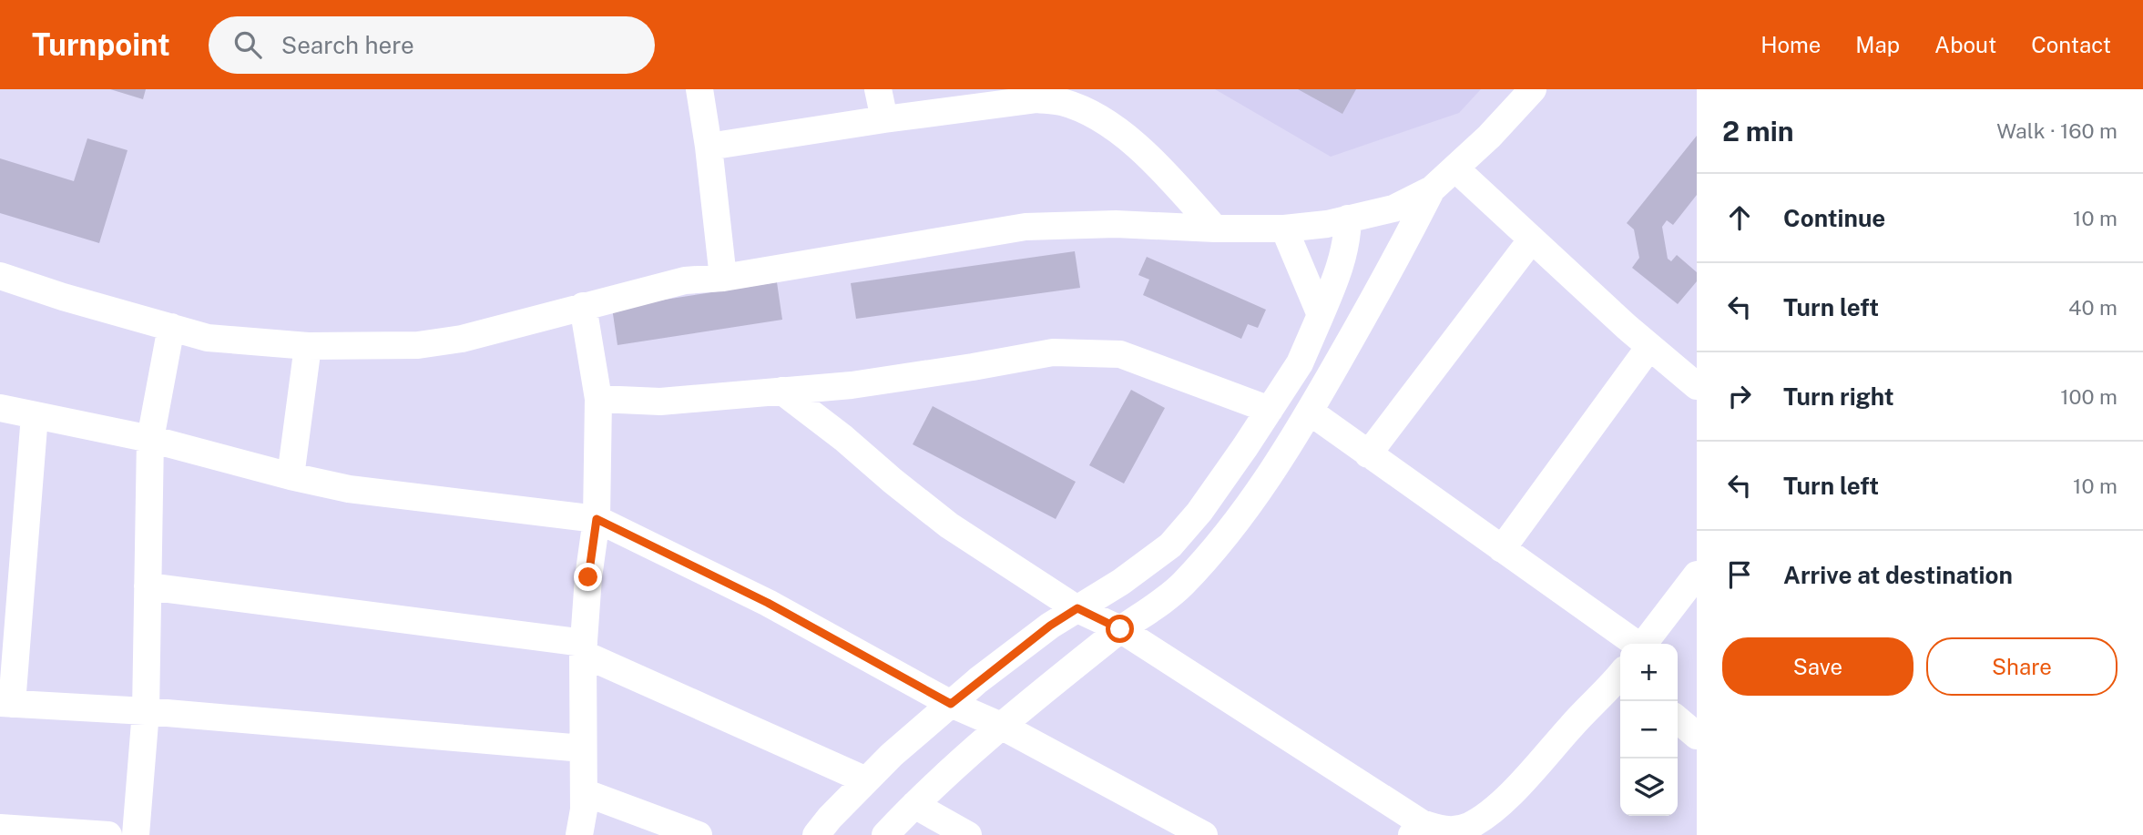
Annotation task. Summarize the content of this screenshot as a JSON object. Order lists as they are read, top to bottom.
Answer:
{
  "page": {
    "header": "Turnpoint",
    "search": "Search here",
    "nav": [
      "Home",
      "Map",
      "About",
      "Contact"
    ],
    "heading": ["2 min", "Walk · 160 m"],
    "list": [
      ["Continue", "10 m"],
      ["Turn left", "40 m"],
      ["Turn right", "100 m"],
      ["Turn left", "10 m"],
      "Arrive at destination"
    ],
    "buttons": ["Save", "Share"],
    "map_buttons": ["+", "−"]
  }
}
